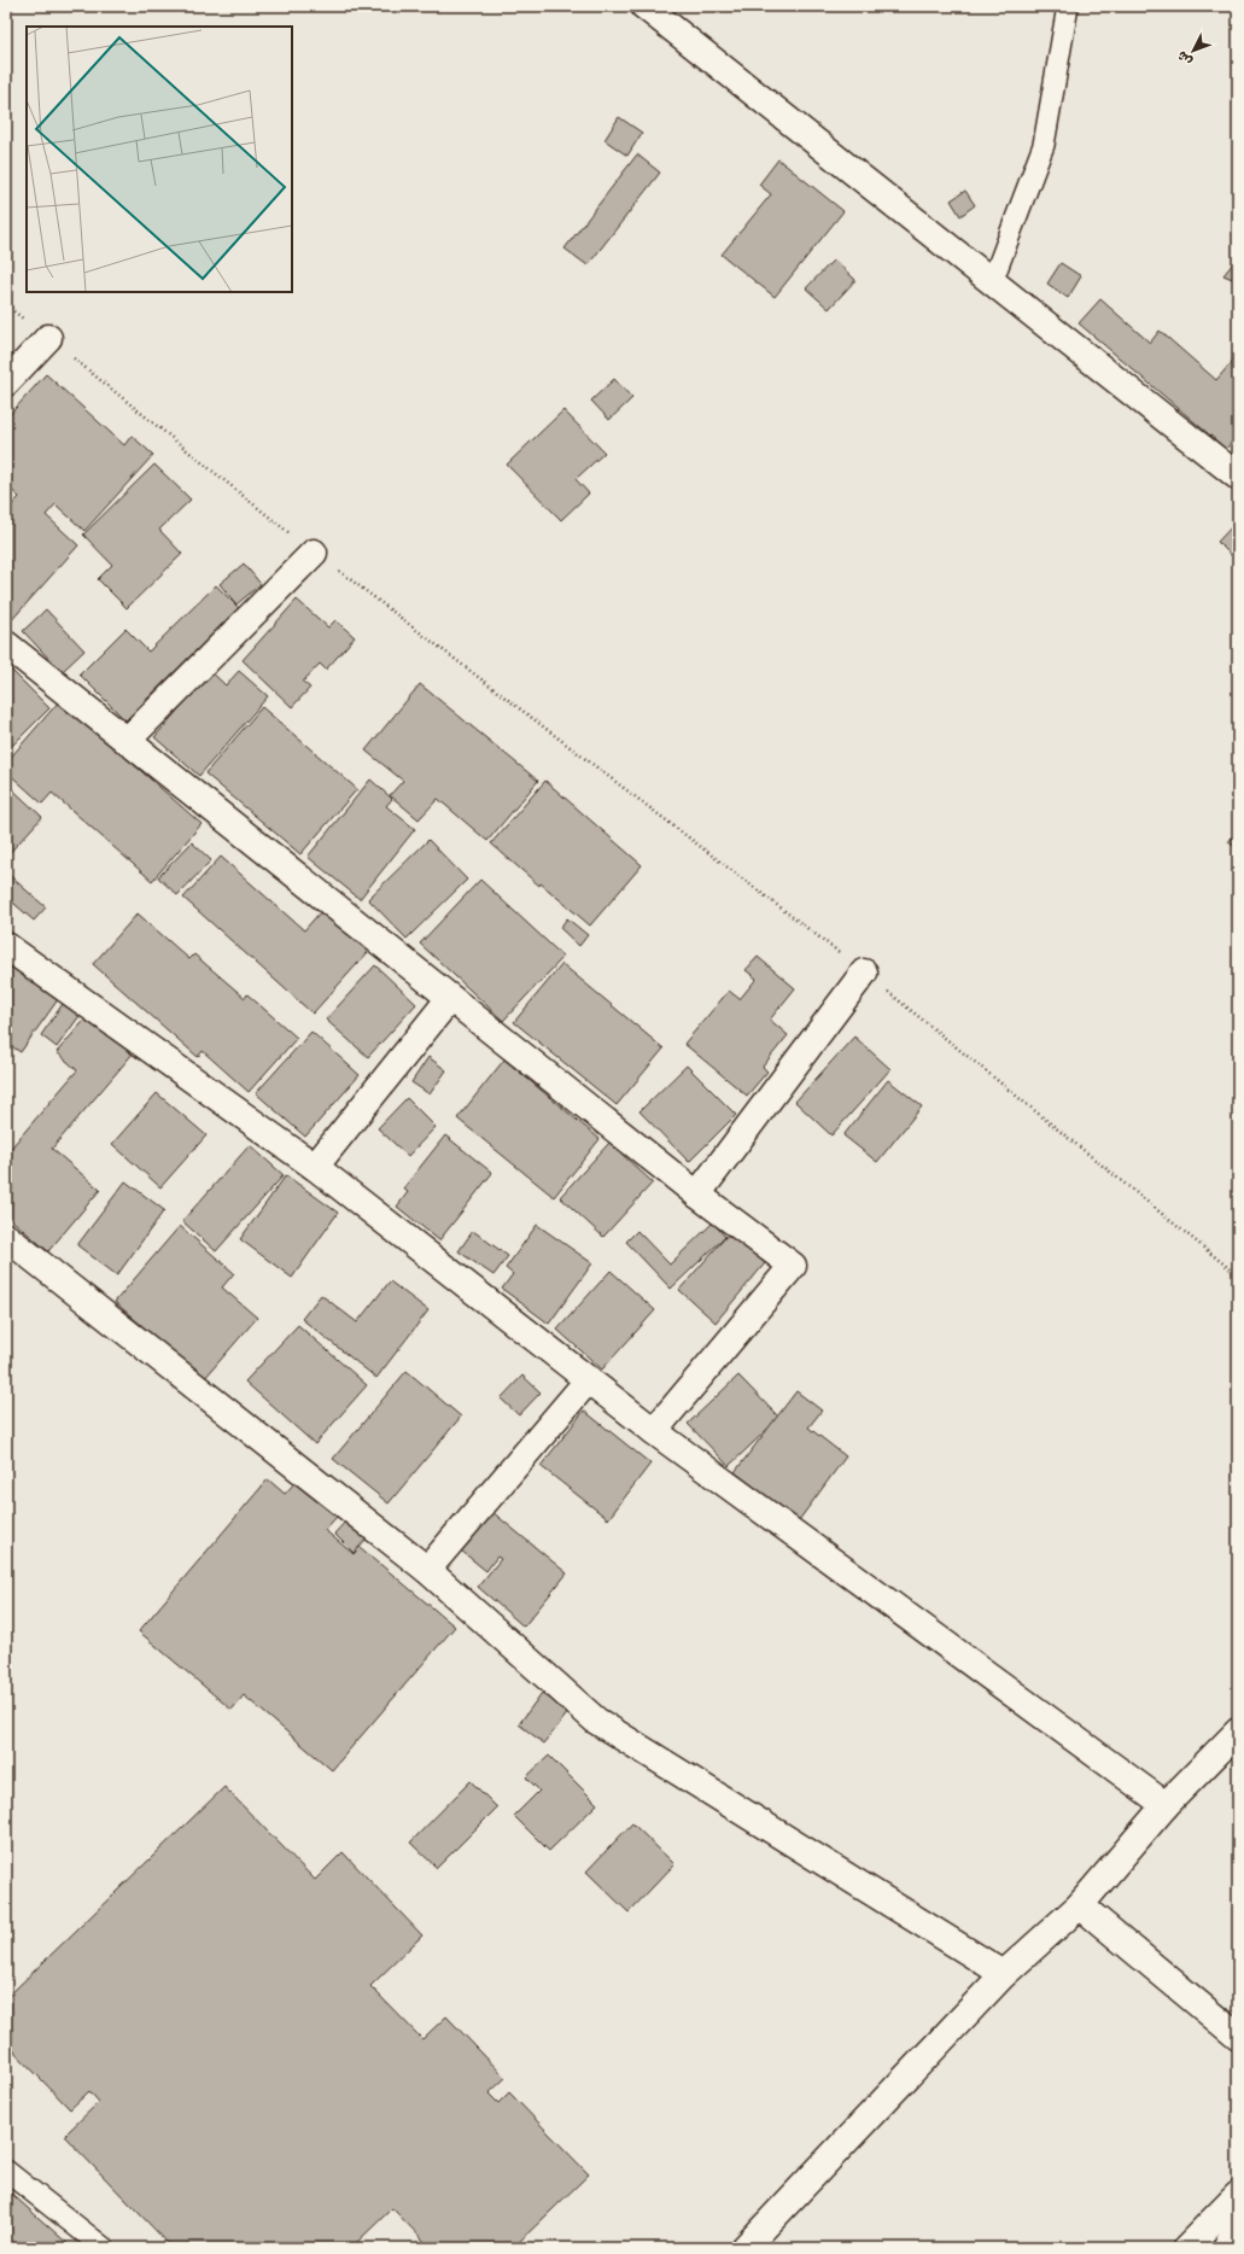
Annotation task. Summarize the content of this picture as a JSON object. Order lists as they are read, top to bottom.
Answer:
{
  "north": "bottom left"
}
